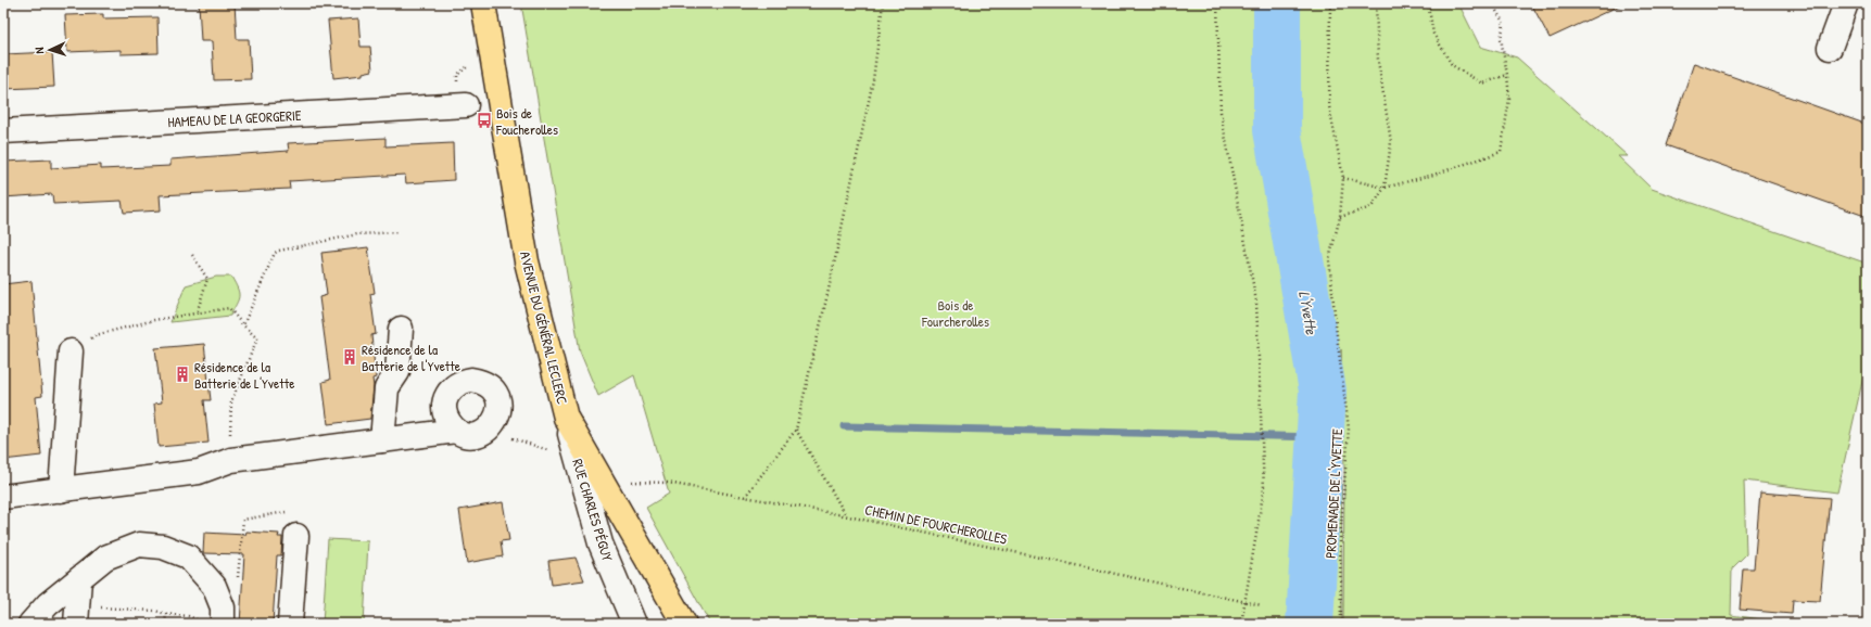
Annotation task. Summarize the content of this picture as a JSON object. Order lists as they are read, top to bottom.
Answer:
{
  "streets": {
    "main road": ["AVENUE DU GÉNÉRAL LECLERC"],
    "street": ["HAMEAU DE LA GEORGERIE", "RUE CHARLES PÉGUY"],
    "path": ["PROMENADE DE L'YVETTE", "CHEMIN DE FOURCHEROLLES"]
  },
  "crossings": [
    ["AVENUE DU GÉNÉRAL LECLERC", "RUE CHARLES PÉGUY"],
    ["AVENUE DU GÉNÉRAL LECLERC", "CHEMIN DE FOURCHEROLLES"]
  ],
  "water": ["L'Yvette"],
  "parks": ["Bois de Fourcherolles"],
  "places": {
    "bus stop": ["Bois de Foucherolles"],
    "building": ["Résidence de la Batterie de l'Yvette", "Résidence de la Batterie de L'Yvette"]
  },
  "north": "left"
}
